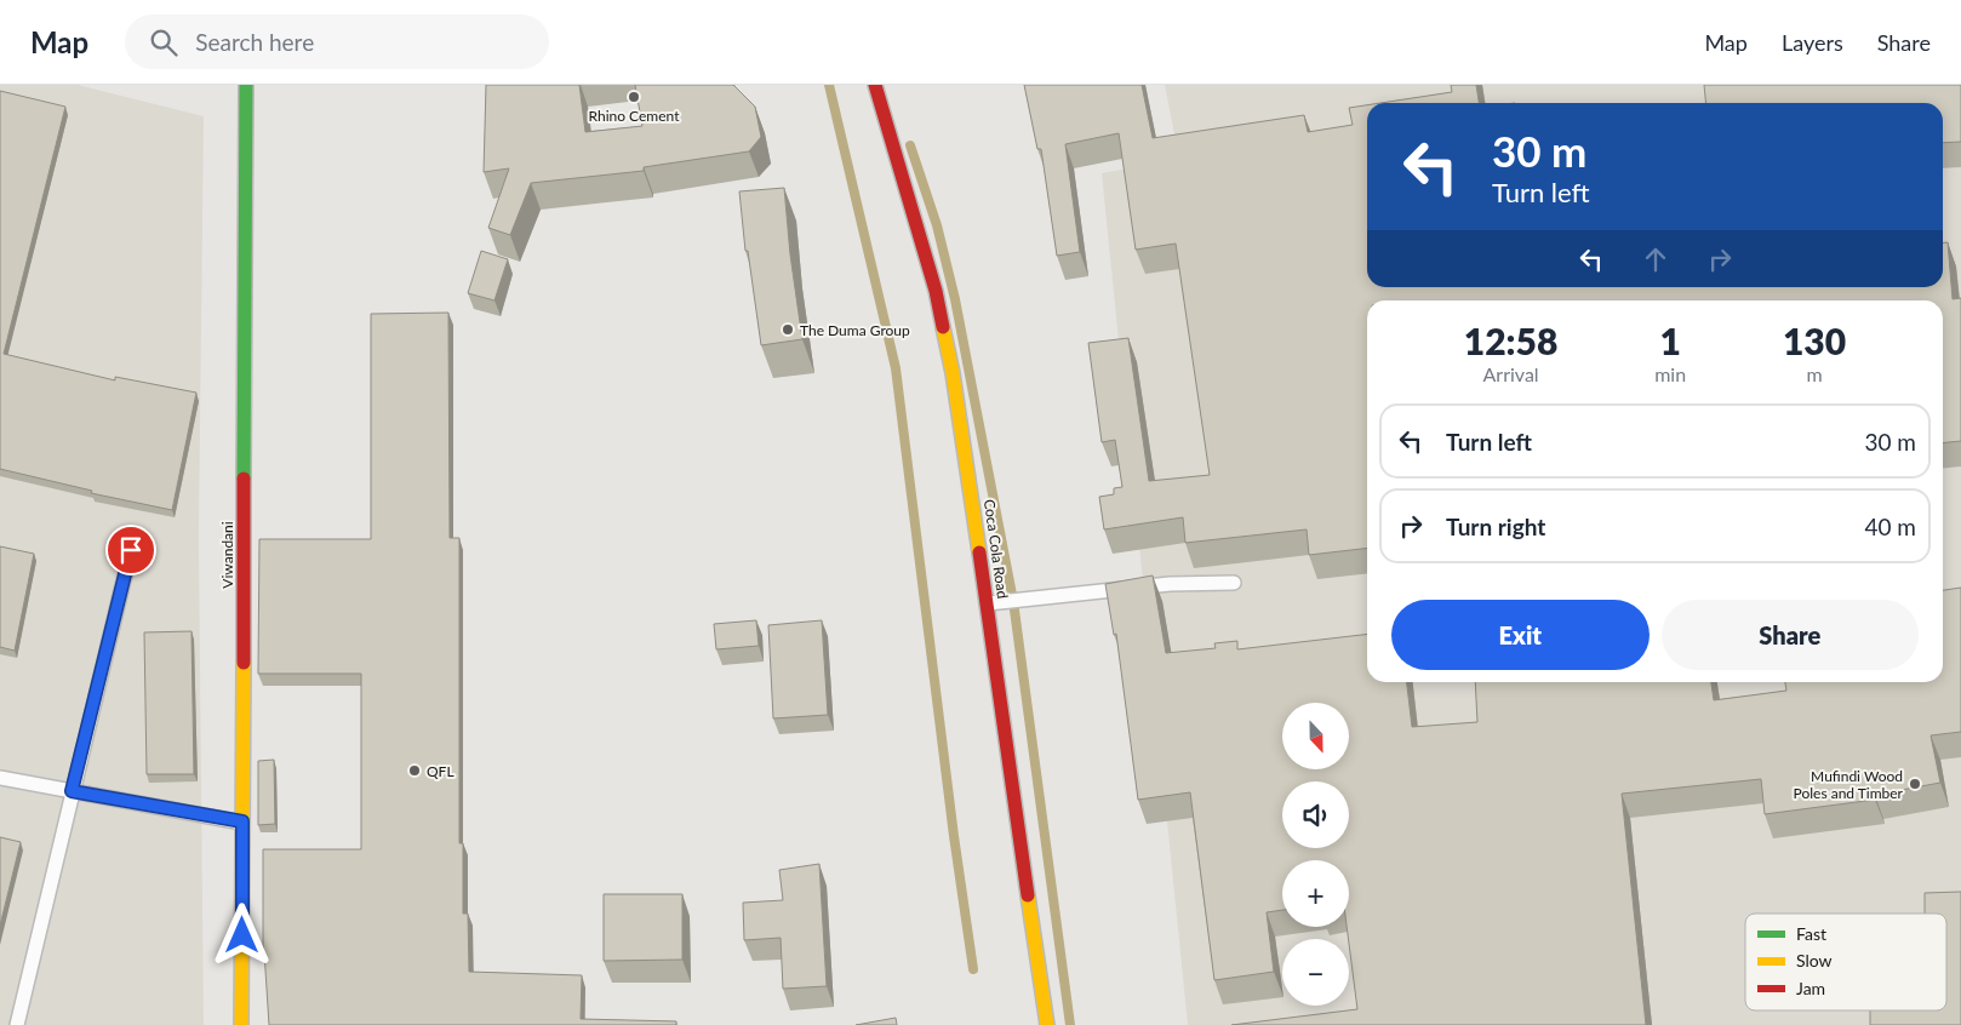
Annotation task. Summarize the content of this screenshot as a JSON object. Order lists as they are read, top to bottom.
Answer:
{
  "streets": {
    "main road": ["Coca Cola Road", "Viwandani"]
  },
  "places": [
    "Rhino Cement",
    "The Duma Group",
    "QFL",
    "Mufindi Wood Poles and Timber"
  ],
  "legend": ["Fast", "Slow", "Jam"],
  "north": "bottom",
  "page": {
    "header": "Map",
    "search": "Search here",
    "nav": ["Map", "Layers", "Share"],
    "turn": ["30 m", "Turn left"],
    "eta": [
      "12:58",
      "Arrival",
      "1",
      "min",
      "130",
      "m"
    ],
    "list": [
      {
        "name": "Turn left",
        "value": "30 m"
      },
      {
        "name": "Turn right",
        "value": "40 m"
      }
    ],
    "buttons": ["Exit", "Share"],
    "map_buttons": ["+", "−"]
  }
}
